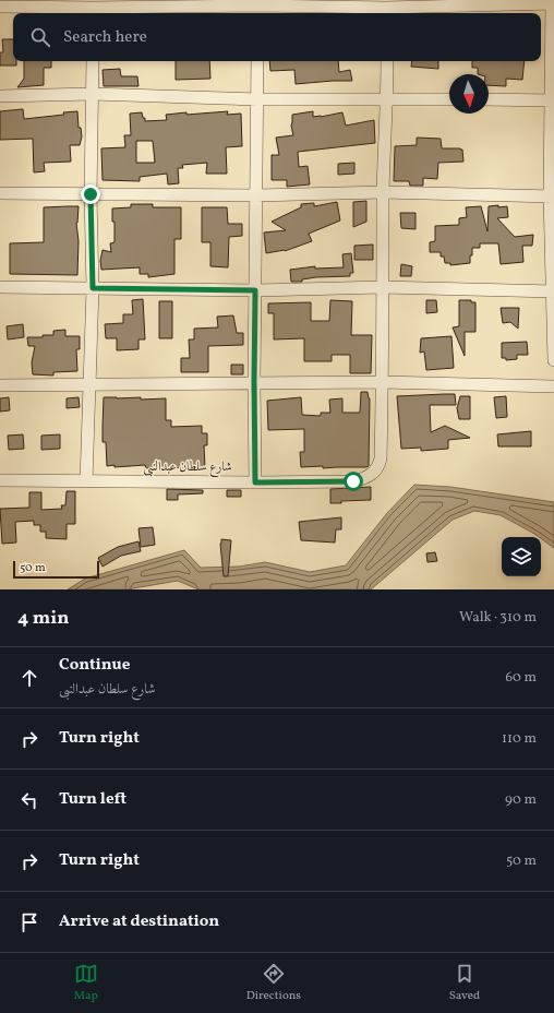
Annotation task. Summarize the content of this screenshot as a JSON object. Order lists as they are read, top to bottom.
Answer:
{
  "streets": {
    "street": ["شارع سلطان عبدالنبى"]
  },
  "scale_bar": "50 m",
  "north": "bottom",
  "page": {
    "search": "Search here",
    "scale": "50 m",
    "heading": ["4 min", "Walk · 310 m"],
    "list": [
      ["Continue", "شارع سلطان عبدالنبى", "60 m"],
      ["Turn right", "110 m"],
      ["Turn left", "90 m"],
      ["Turn right", "50 m"],
      "Arrive at destination"
    ],
    "nav": ["Map", "Directions", "Saved"]
  }
}
